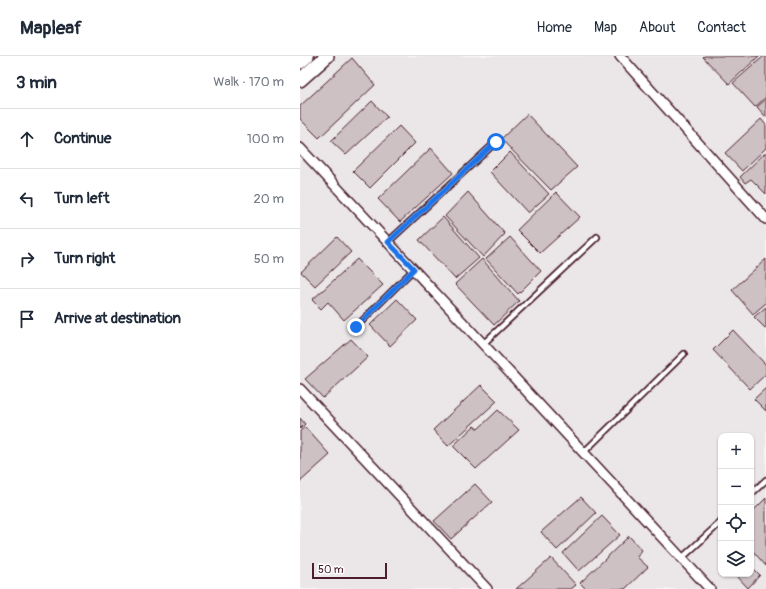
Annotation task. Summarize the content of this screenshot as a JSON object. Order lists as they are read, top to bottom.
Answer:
{
  "scale_bar": "50 m",
  "page": {
    "header": "Mapleaf",
    "nav": [
      "Home",
      "Map",
      "About",
      "Contact"
    ],
    "heading": ["3 min", "Walk · 170 m"],
    "list": [
      ["Continue", "100 m"],
      ["Turn left", "20 m"],
      ["Turn right", "50 m"],
      "Arrive at destination"
    ],
    "map_buttons": ["+", "−"],
    "scale": "50 m"
  }
}
